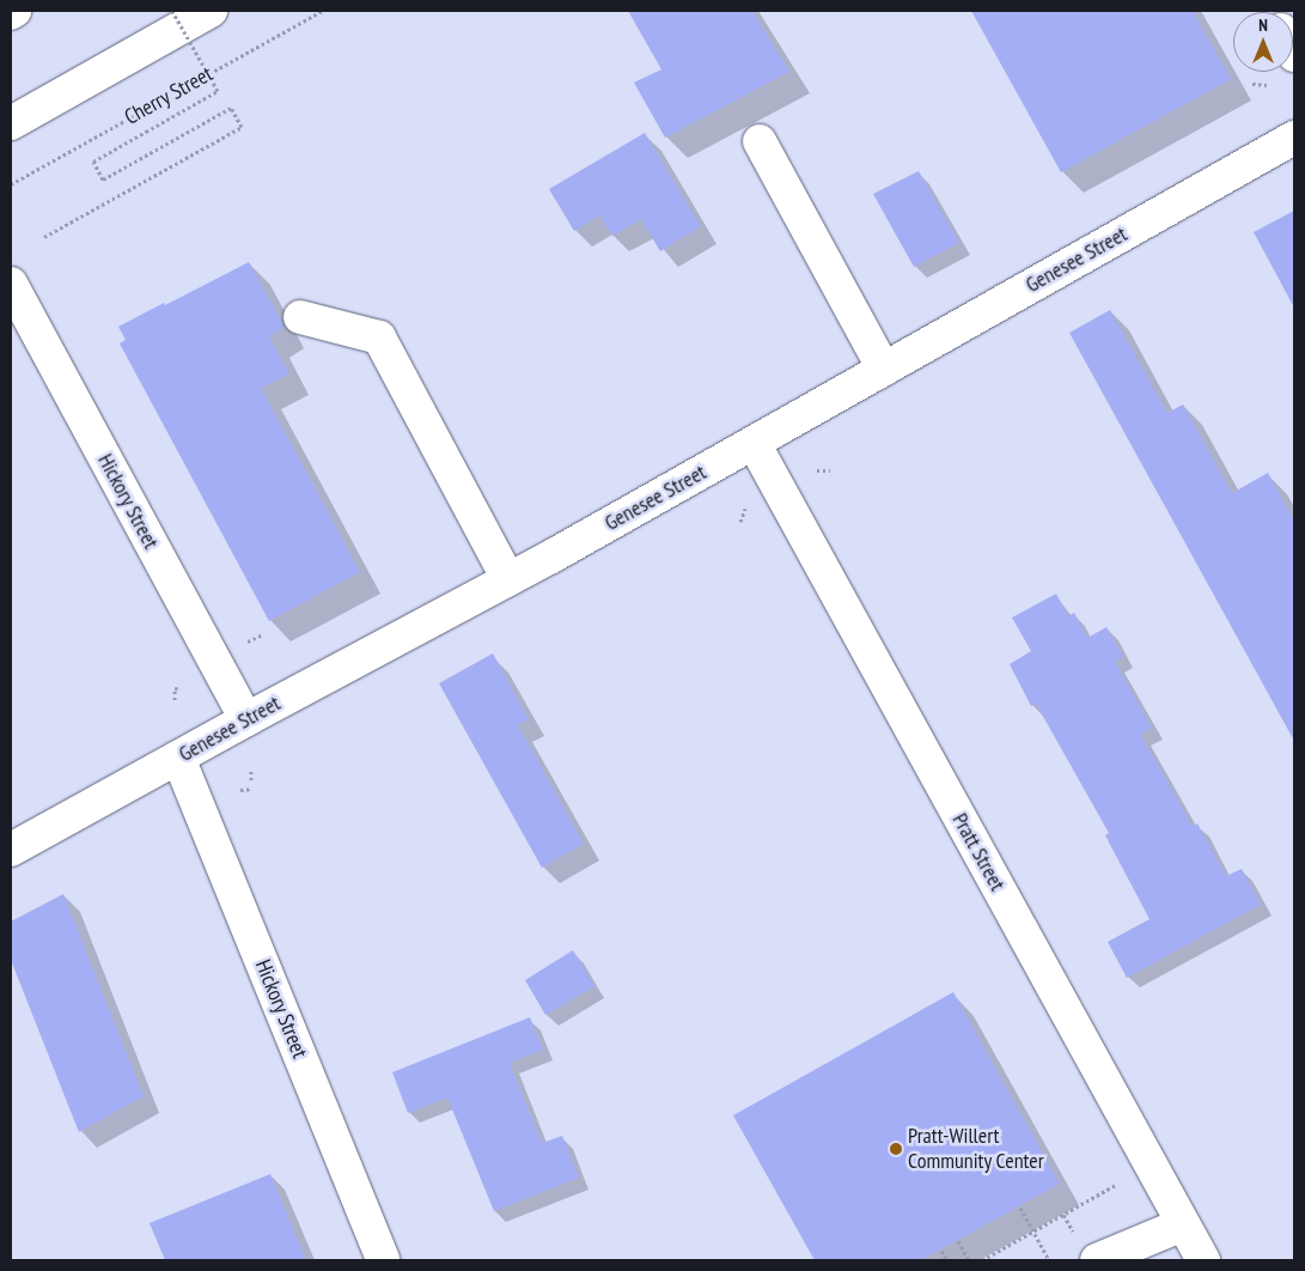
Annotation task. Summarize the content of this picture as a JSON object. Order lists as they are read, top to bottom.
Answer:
{
  "streets": {
    "main road": ["Genesee Street", "Hickory Street", "Pratt Street"],
    "path": ["Cherry Street"]
  },
  "crossings": [
    ["Genesee Street", "Hickory Street"],
    ["Genesee Street", "Pratt Street"]
  ],
  "places": ["Pratt-Willert Community Center"],
  "north": "top"
}
